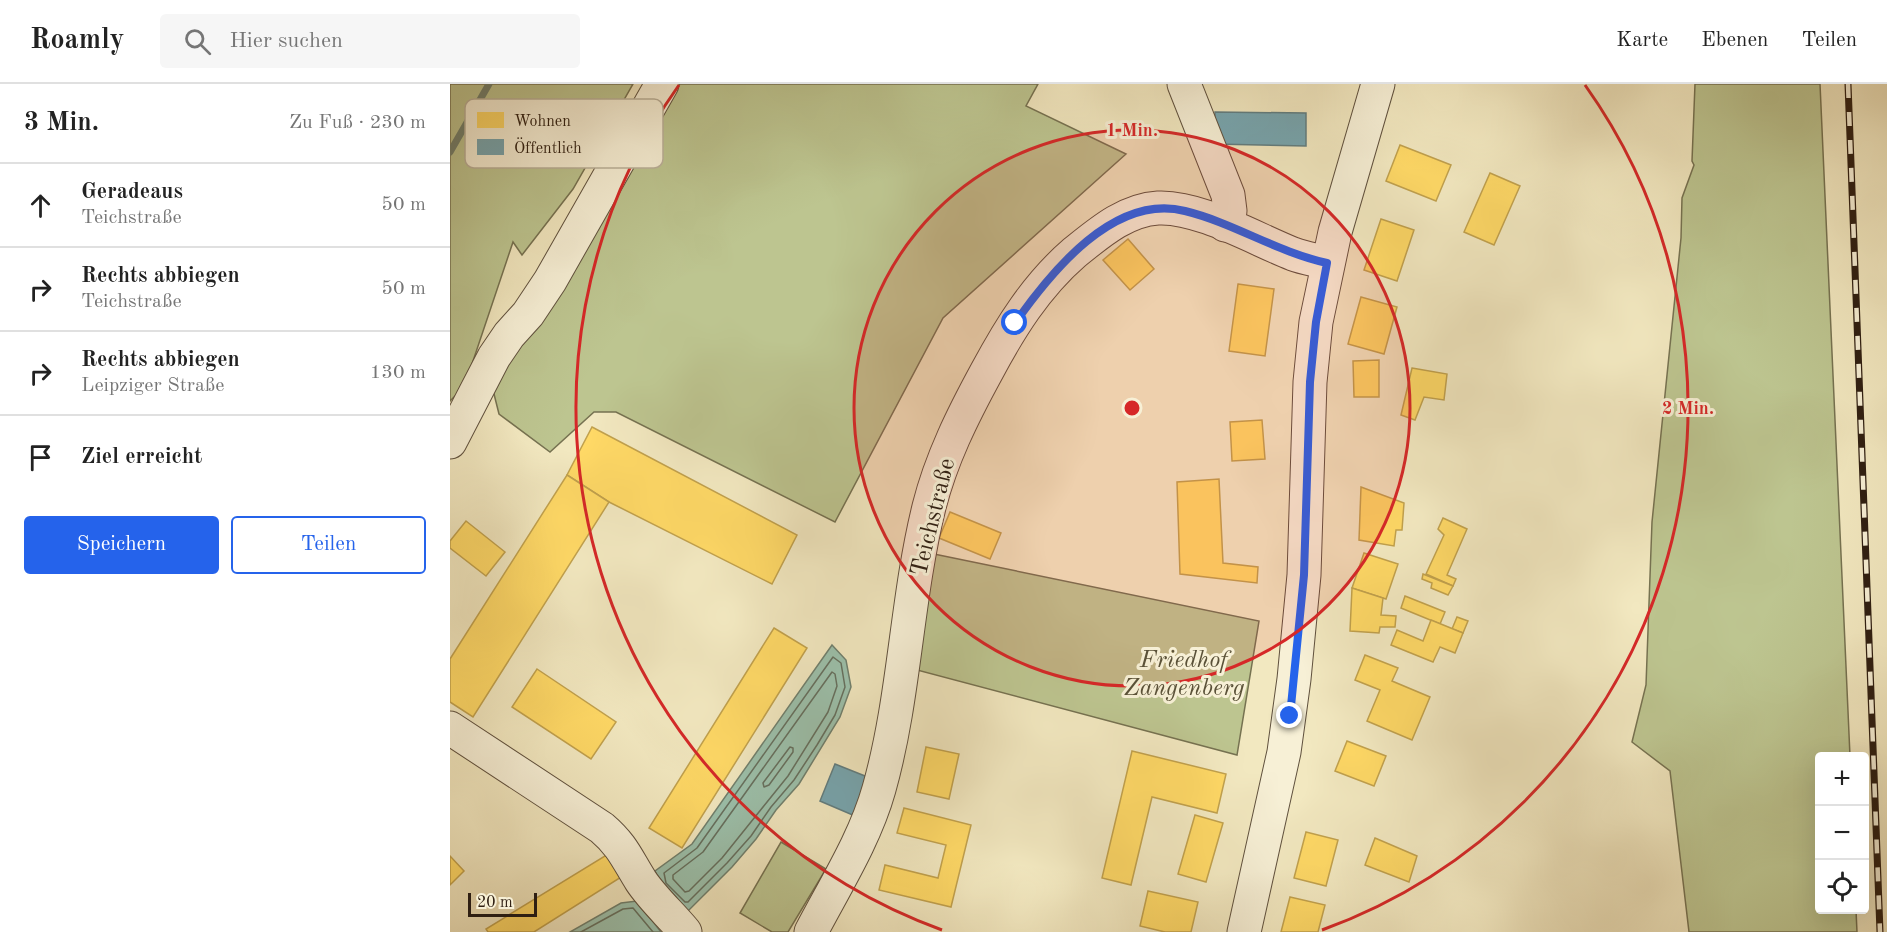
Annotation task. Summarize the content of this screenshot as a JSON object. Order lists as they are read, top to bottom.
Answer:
{
  "streets": {
    "street": ["Teichstraße"]
  },
  "parks": ["Friedhof Zangenberg"],
  "legend": ["Wohnen", "Öffentlich"],
  "scale_bar": "20 m",
  "page": {
    "header": "Roamly",
    "search": "Hier suchen",
    "nav": ["Karte", "Ebenen", "Teilen"],
    "heading": ["3 Min.", "Zu Fuß · 230 m"],
    "list": [
      ["Geradeaus", "Teichstraße", "50 m"],
      ["Rechts abbiegen", "Teichstraße", "50 m"],
      ["Rechts abbiegen", "Leipziger Straße", "130 m"],
      "Ziel erreicht"
    ],
    "buttons": ["Speichern", "Teilen"],
    "map_buttons": ["+", "−"],
    "scale": "20 m"
  },
  "rings": ["1 Min.", "2 Min."]
}
